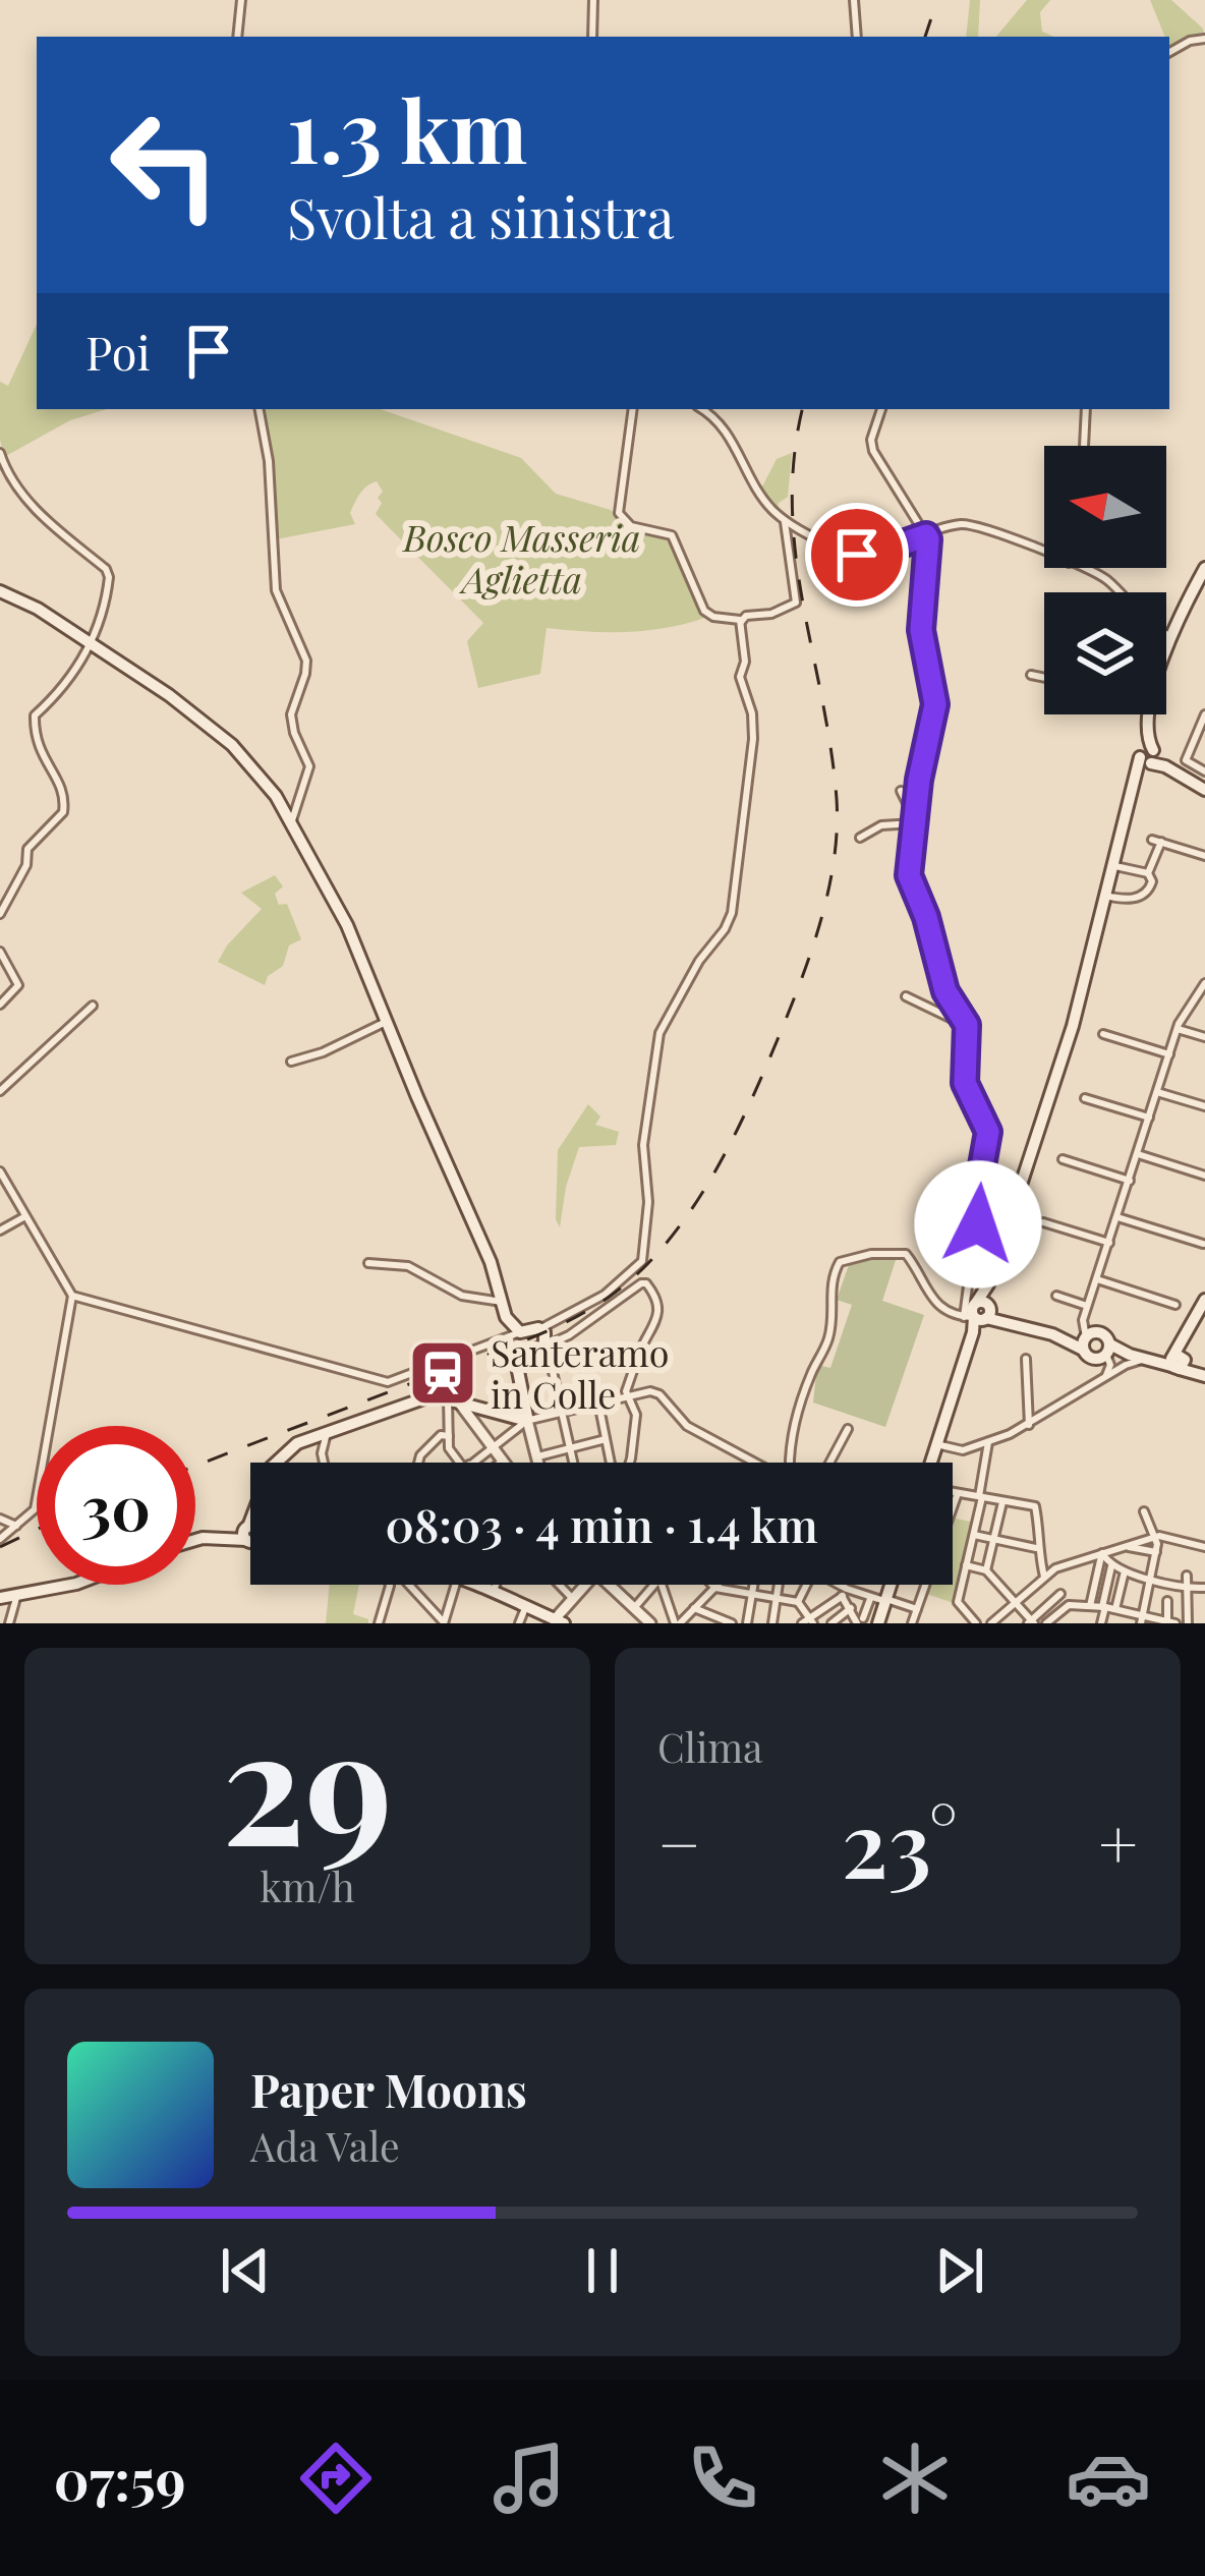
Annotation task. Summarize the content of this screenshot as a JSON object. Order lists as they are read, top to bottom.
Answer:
{
  "parks": ["Bosco Masseria Aglietta"],
  "places": {
    "station": ["Santeramo in Colle"]
  },
  "north": "left",
  "page": {
    "turn": ["1.3 km", "Svolta a sinistra"],
    "then": "Poi",
    "limit": "30",
    "trip": "08:03 · 4 min · 1.4 km",
    "tile": [
      ["29", "km/h"],
      "Clima"
    ],
    "heat": ["−", "23°", "+"],
    "song": ["Paper Moons", "Ada Vale"],
    "tabs": "07:59"
  }
}
